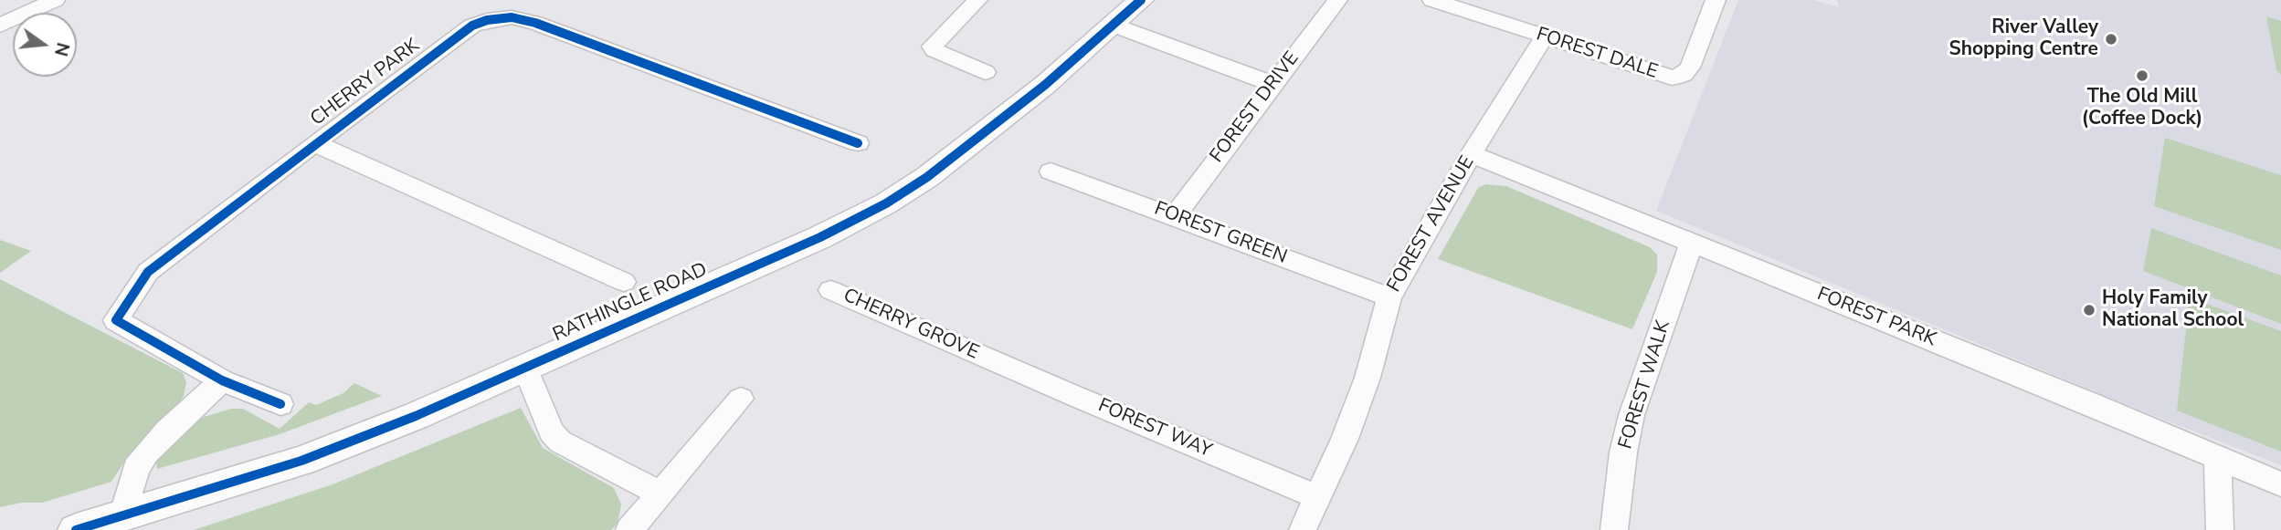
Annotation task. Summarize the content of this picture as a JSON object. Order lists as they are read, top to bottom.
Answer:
{
  "streets": {
    "street": [
      "FOREST DALE",
      "CHERRY PARK",
      "FOREST DRIVE",
      "FOREST AVENUE",
      "FOREST GREEN",
      "RATHINGLE ROAD",
      "FOREST PARK",
      "CHERRY GROVE",
      "FOREST WALK",
      "FOREST WAY"
    ]
  },
  "crossings": [
    ["FOREST DALE", "FOREST AVENUE"],
    ["FOREST DRIVE", "FOREST GREEN"],
    ["FOREST AVENUE", "FOREST GREEN"],
    ["FOREST AVENUE", "FOREST PARK"],
    ["FOREST AVENUE", "FOREST WAY"],
    ["FOREST PARK", "FOREST WALK"],
    ["CHERRY GROVE", "FOREST WAY"]
  ],
  "places": ["River Valley Shopping Centre", "The Old Mill (Coffee Dock)", "Holy Family National School"],
  "north": "right"
}
